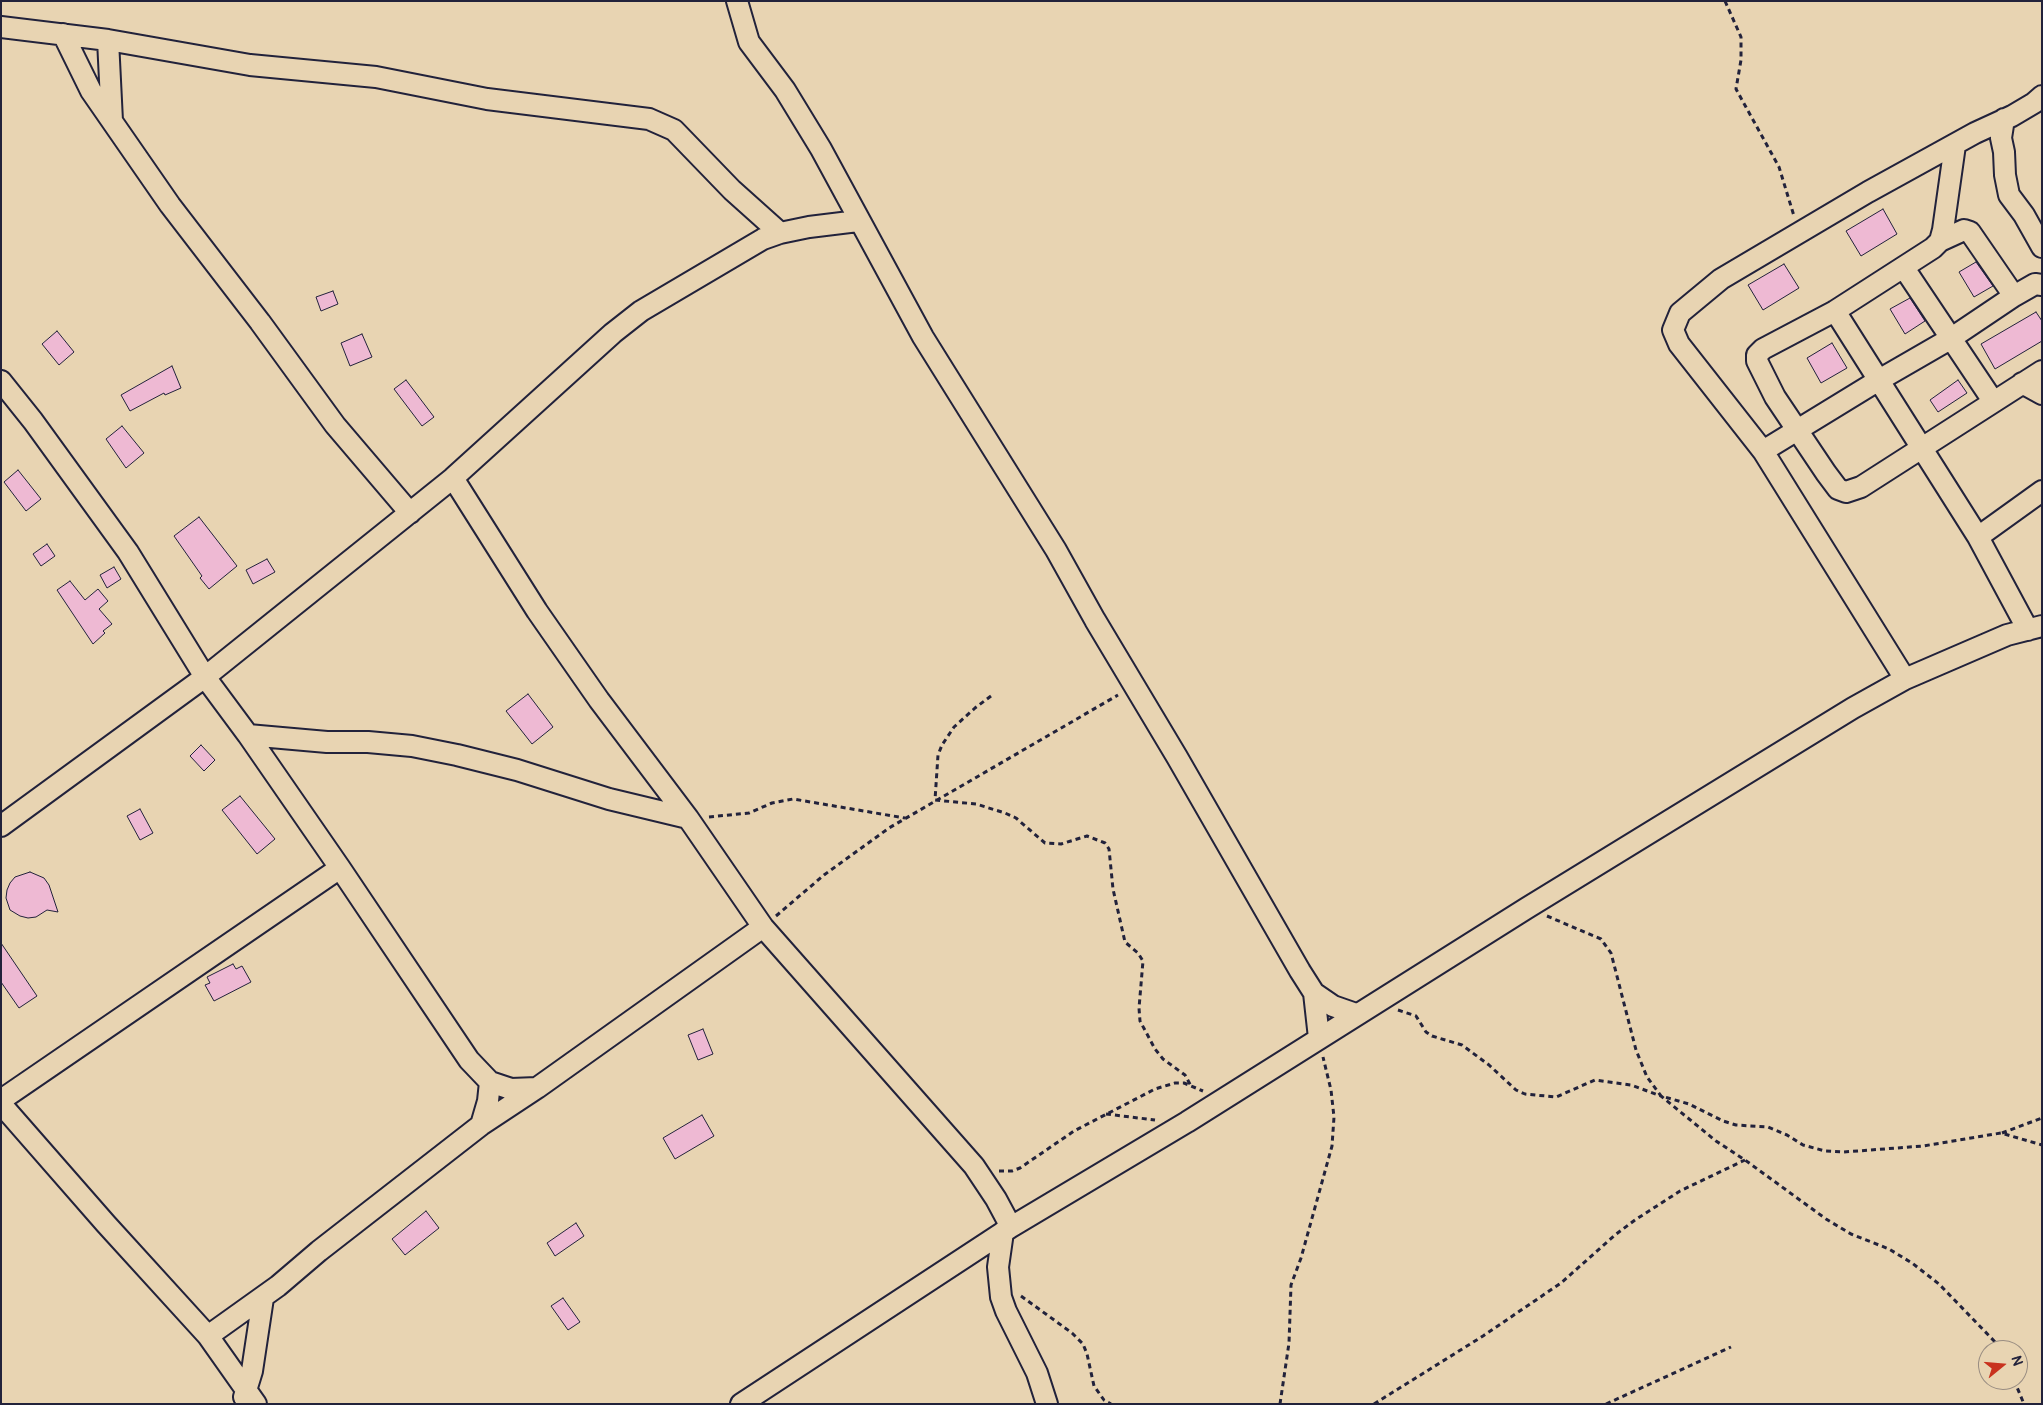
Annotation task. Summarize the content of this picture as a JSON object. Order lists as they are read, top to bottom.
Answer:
{
  "north": "right"
}
